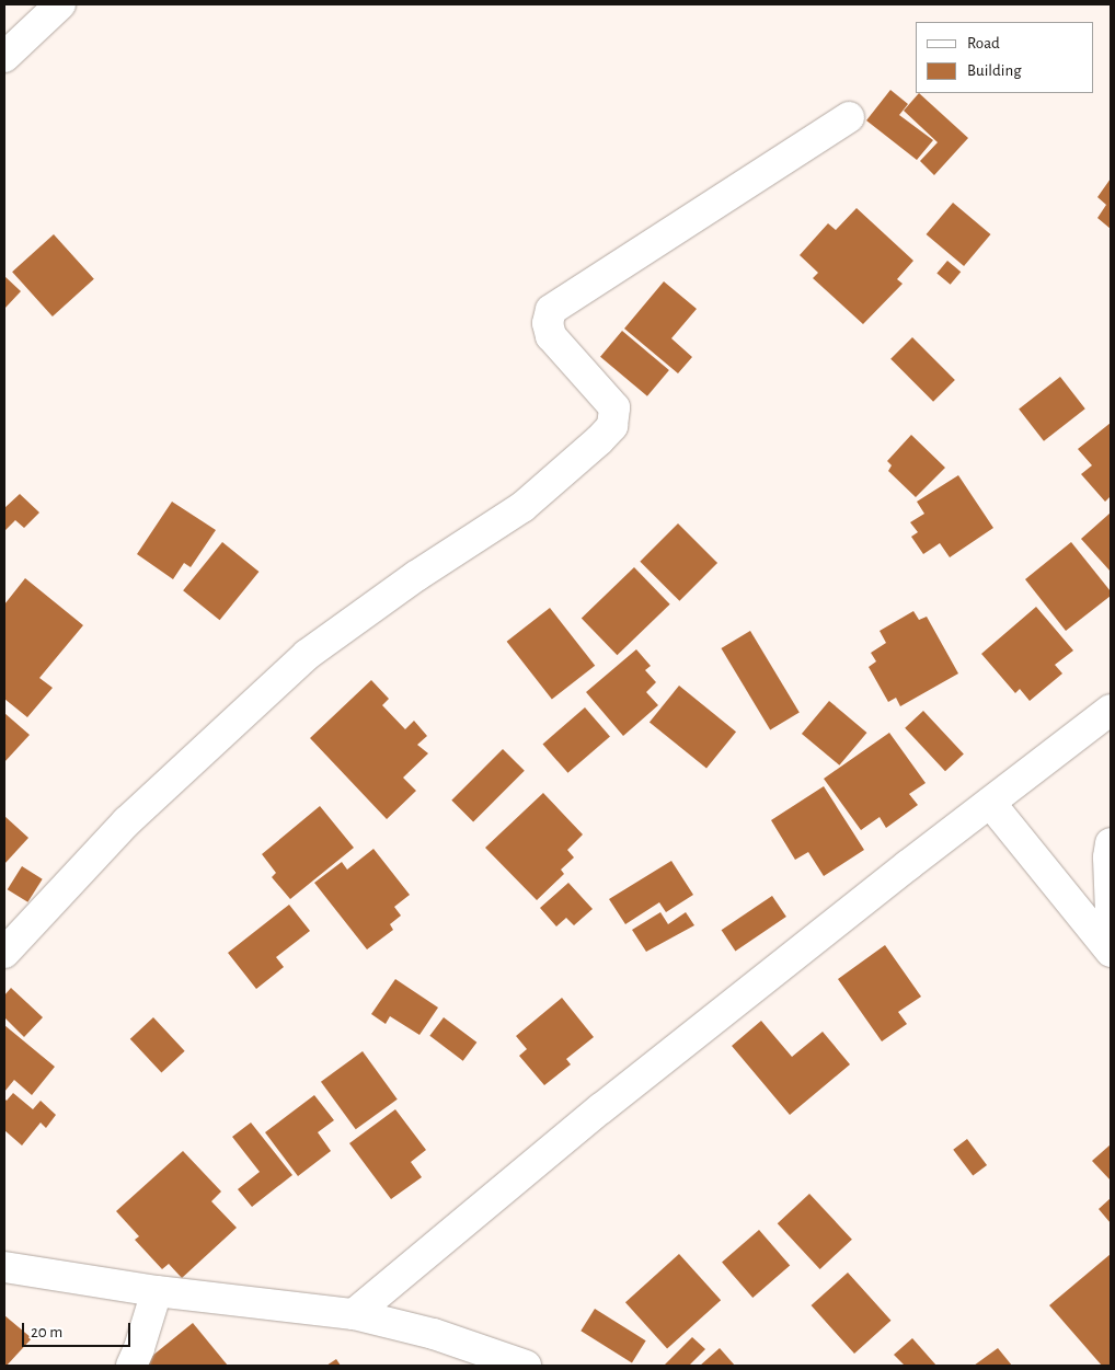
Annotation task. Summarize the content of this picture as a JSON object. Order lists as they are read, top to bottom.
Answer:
{
  "legend": ["Road", "Building"],
  "scale_bar": "20 m"
}
